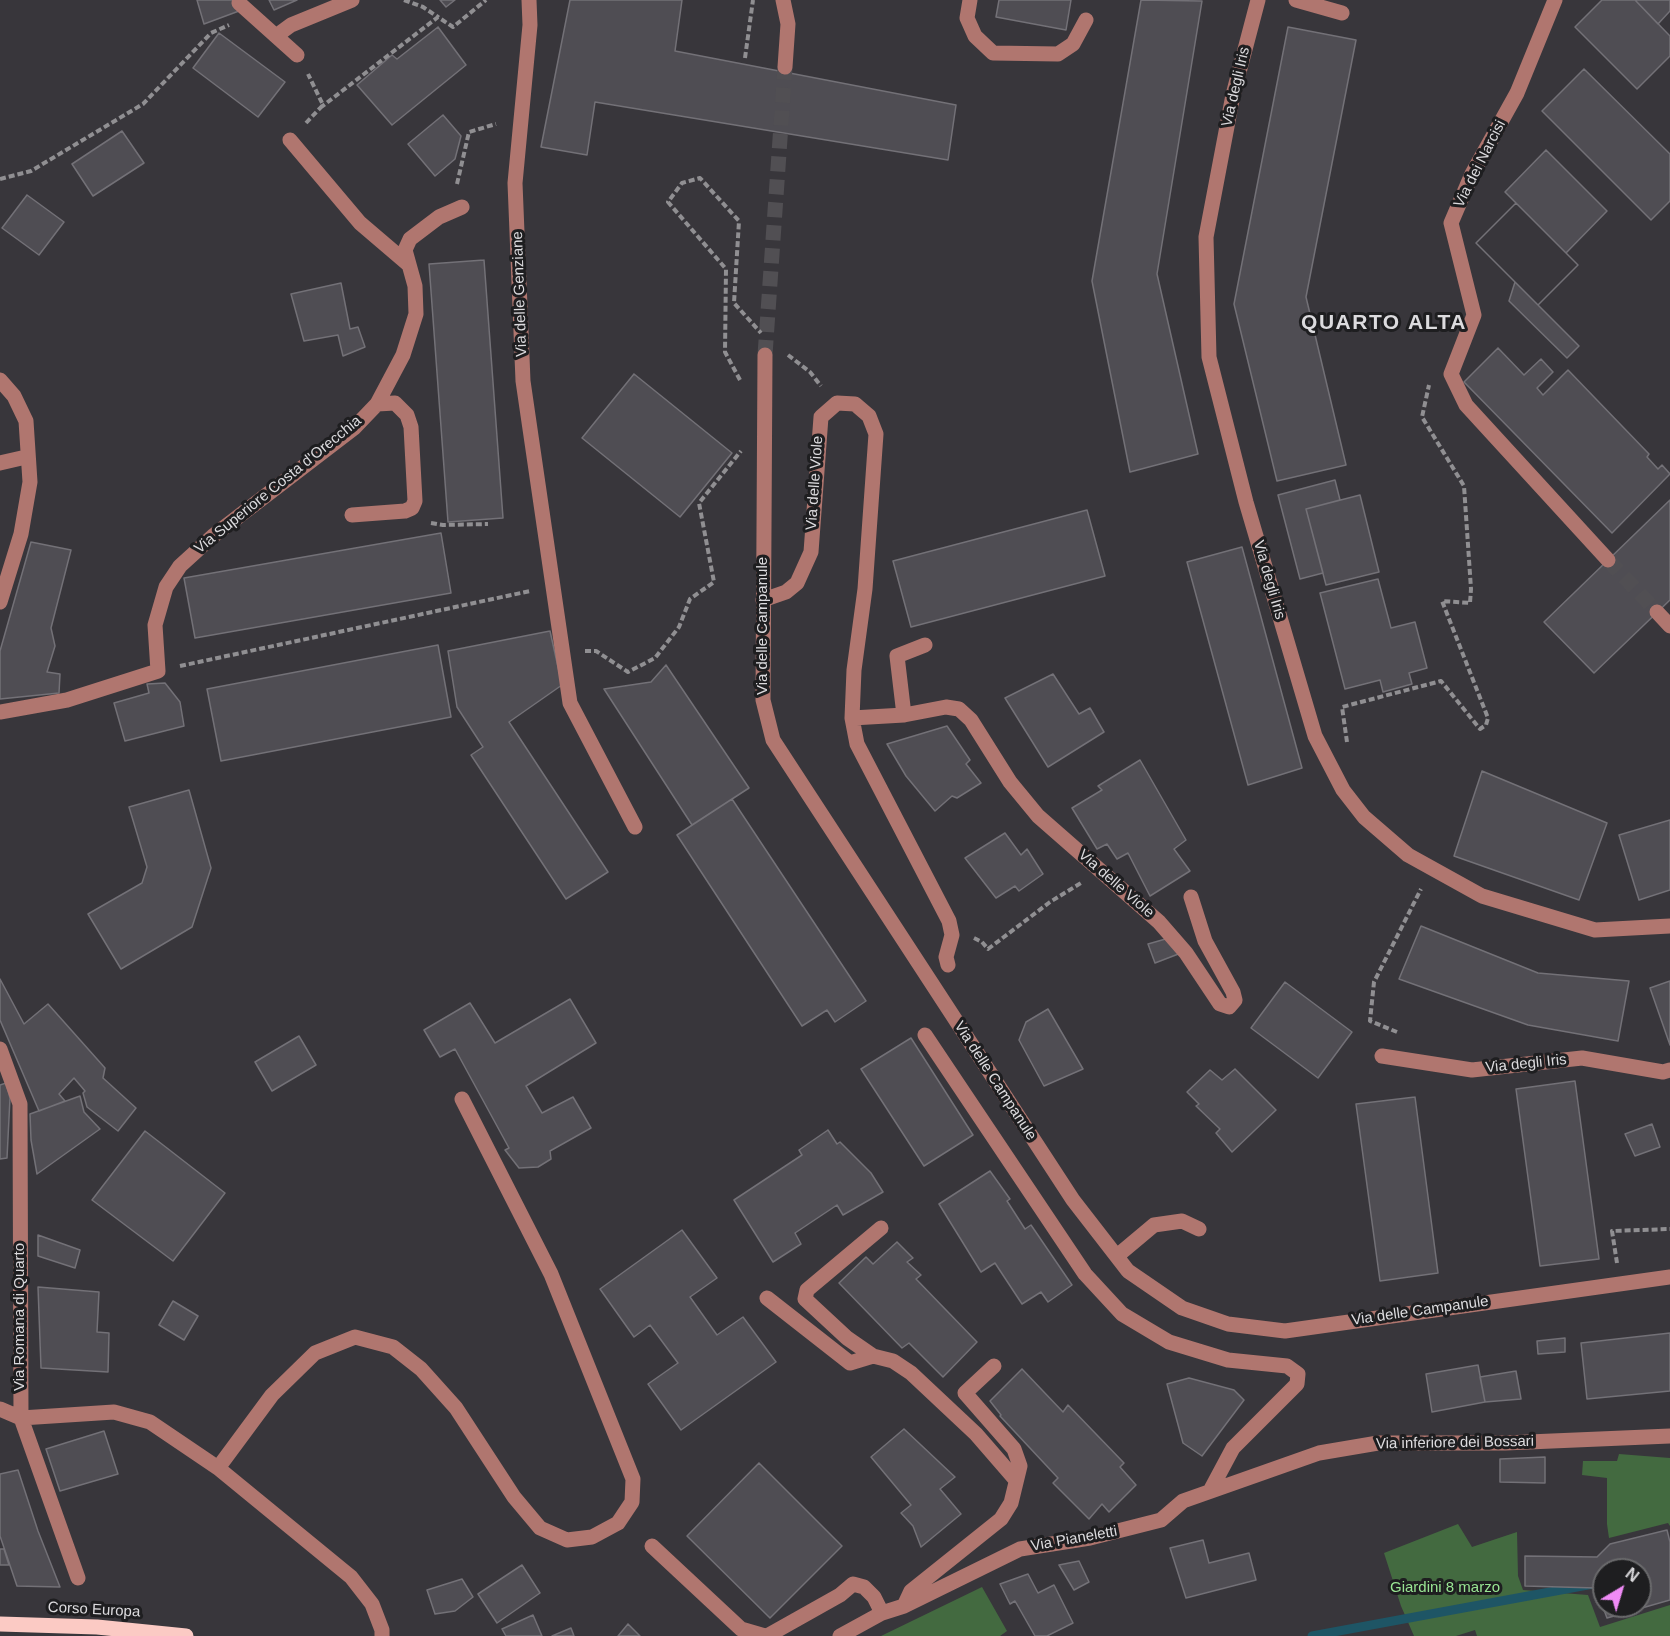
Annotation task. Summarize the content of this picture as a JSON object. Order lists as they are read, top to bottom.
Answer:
{
  "streets": {
    "main road": ["Corso Europa"],
    "street": [
      "Via degli Iris",
      "Via dei Narcisi",
      "Via delle Genziane",
      "Via delle Viole",
      "Via Superiore Costa d'Orecchia",
      "Via delle Campanule",
      "Via Romana di Quarto",
      "Via inferiore dei Bossari",
      "Via Pianeletti"
    ]
  },
  "crossings": [
    ["Via delle Viole", "Via delle Campanule"],
    ["Via inferiore dei Bossari", "Via Pianeletti"]
  ],
  "districts": ["QUARTO ALTA"],
  "parks": ["Giardini 8 marzo"],
  "north": "top right"
}
